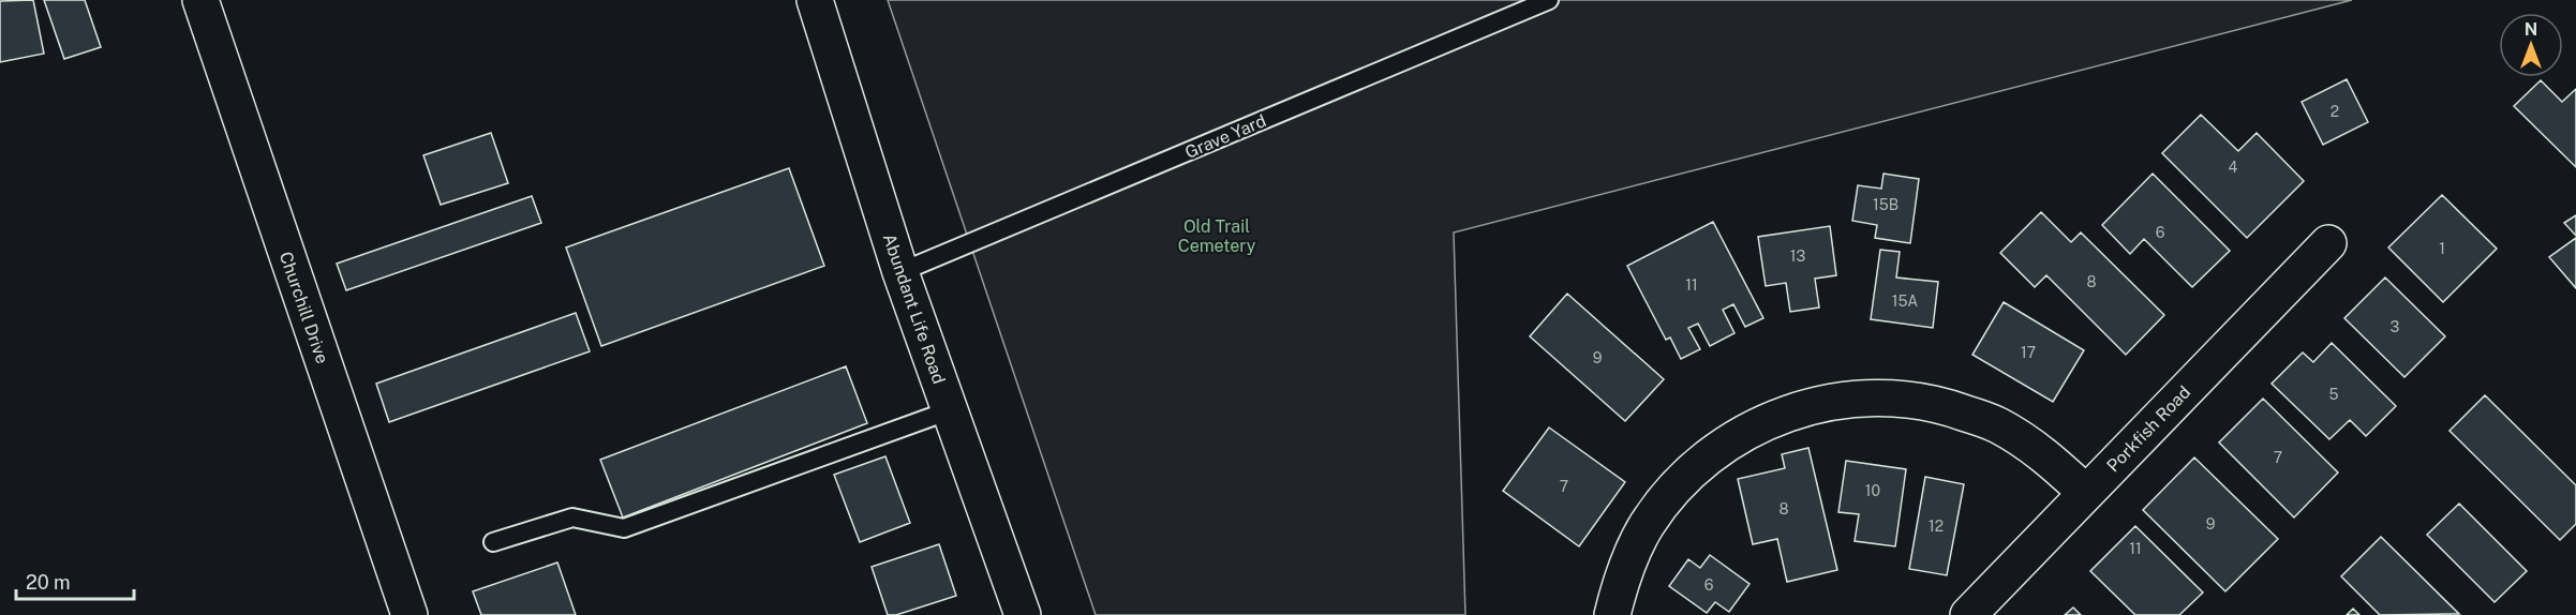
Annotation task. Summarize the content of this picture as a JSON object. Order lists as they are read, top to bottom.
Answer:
{
  "streets": {
    "street": ["Churchill Drive", "Abundant Life Road", "Porkfish Road"],
    "lane": ["Grave Yard"]
  },
  "crossings": [
    ["Grave Yard", "Abundant Life Road"]
  ],
  "parks": ["Old Trail Cemetery"],
  "house_numbers": [
    "2",
    "4",
    "15B",
    "6",
    "1",
    "13",
    "8",
    "11",
    "15A",
    "3",
    "17",
    "9",
    "5",
    "7",
    "7",
    "10",
    "8",
    "9",
    "12",
    "11",
    "6"
  ],
  "scale_bar": "20 m",
  "north": "top"
}
